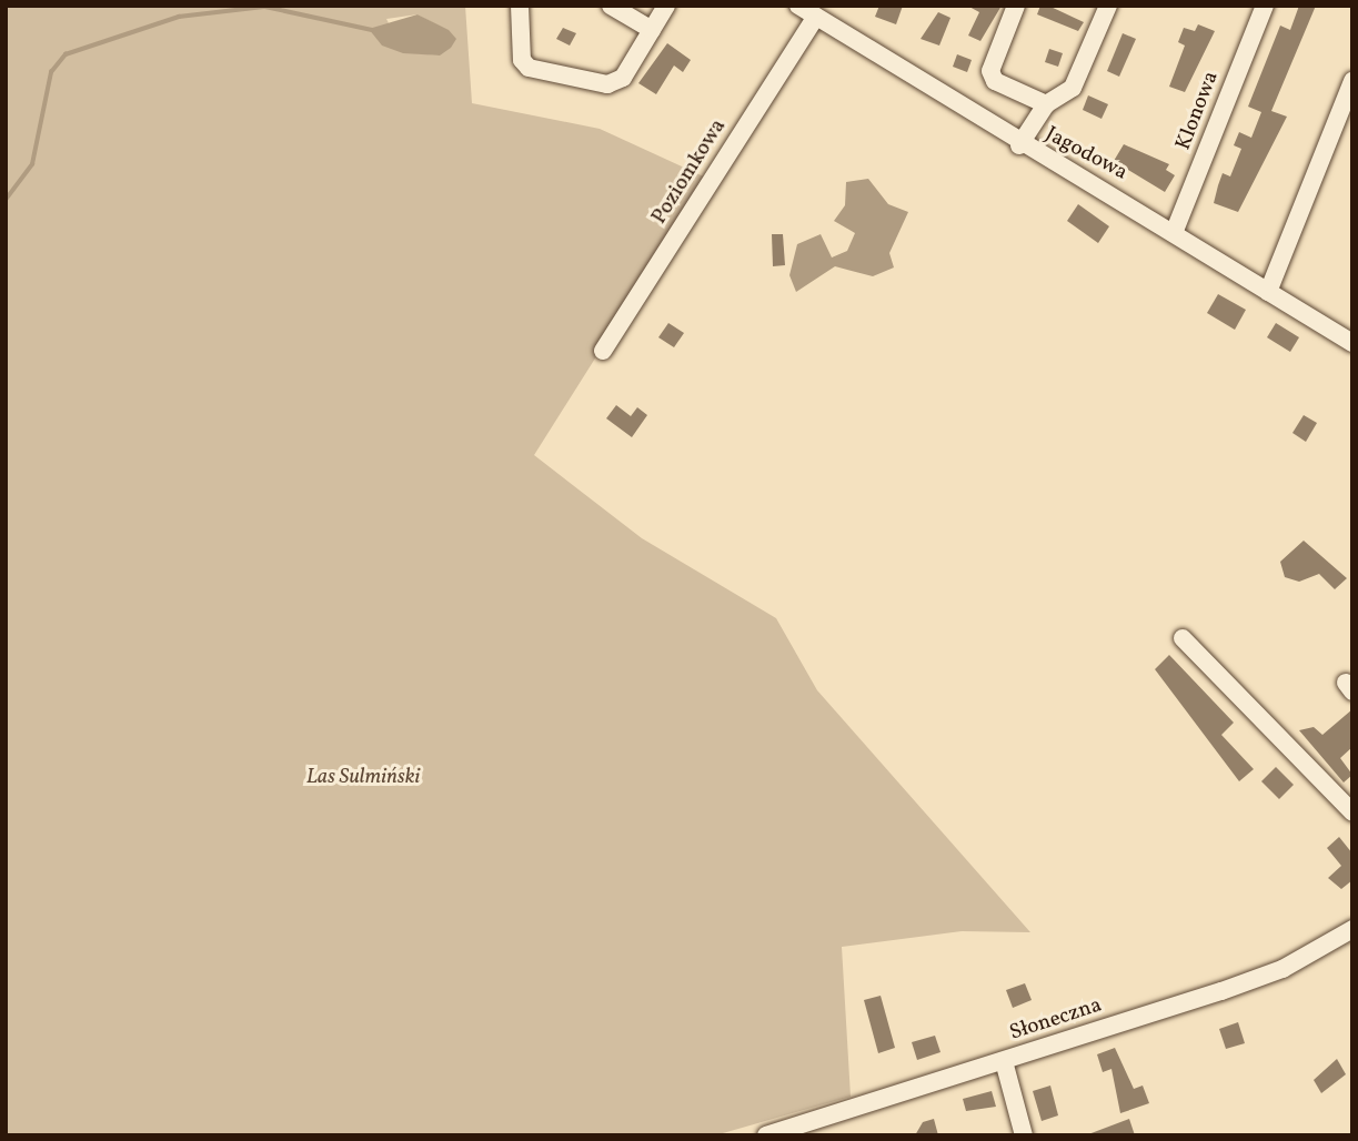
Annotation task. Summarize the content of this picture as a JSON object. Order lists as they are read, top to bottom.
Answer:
{
  "streets": {
    "street": [
      "Klonowa",
      "Jagodowa",
      "Poziomkowa",
      "Słoneczna"
    ]
  },
  "crossings": [
    ["Klonowa", "Jagodowa"],
    ["Jagodowa", "Poziomkowa"]
  ],
  "parks": ["Las Sulmiński"]
}
